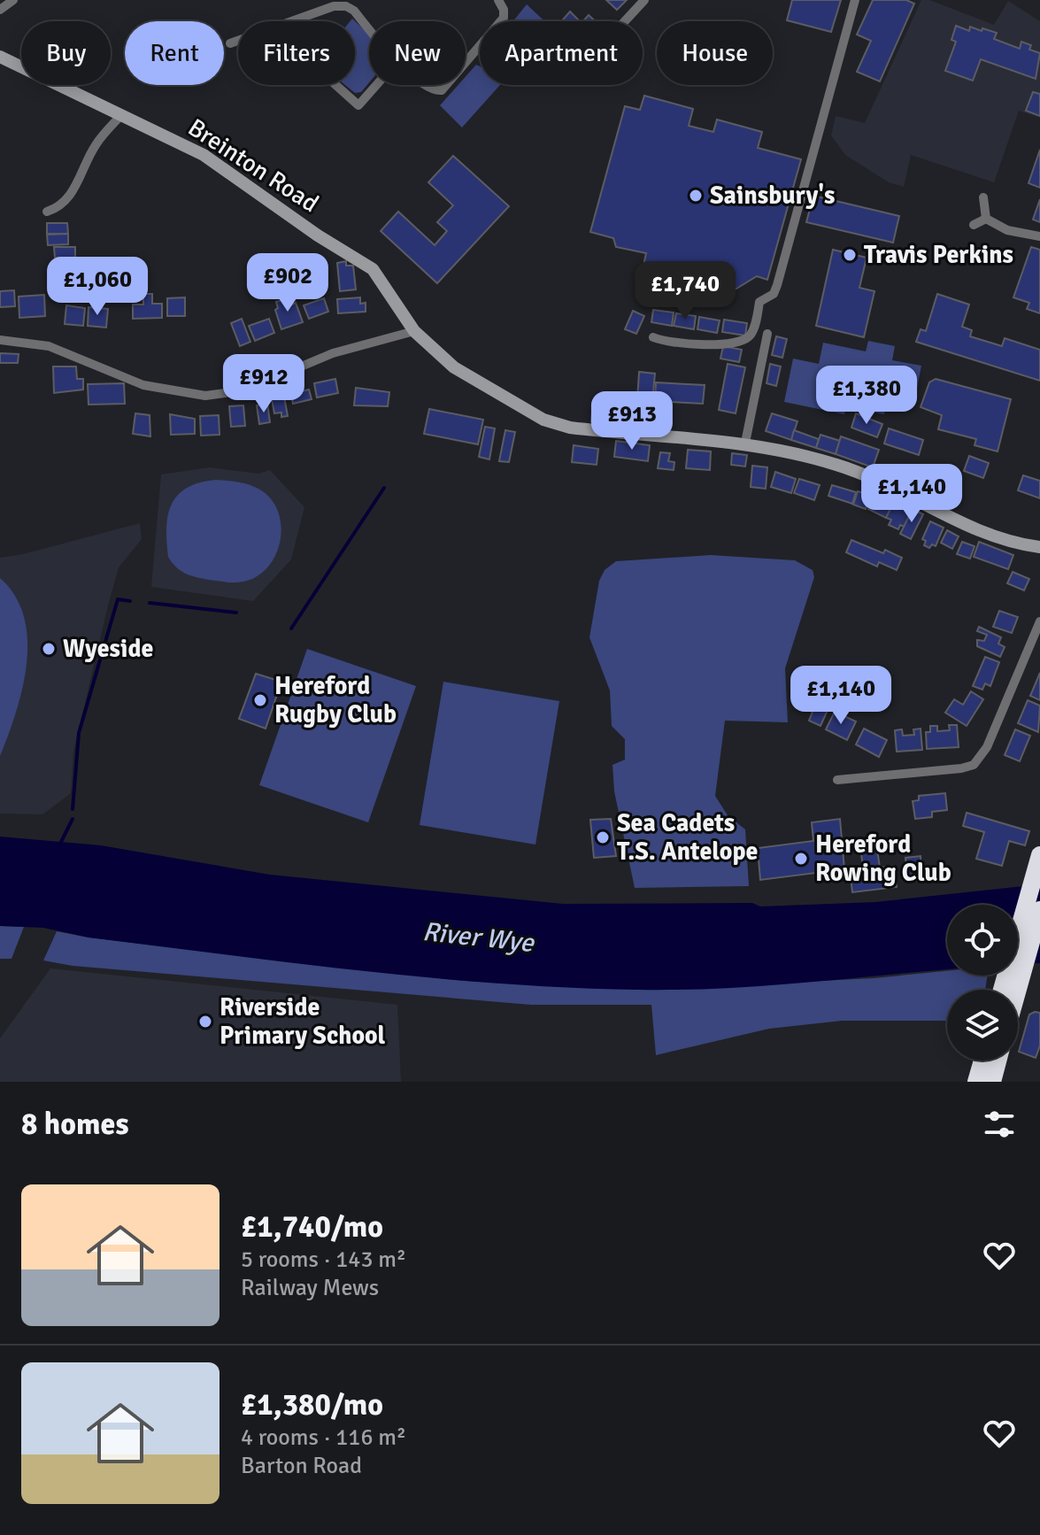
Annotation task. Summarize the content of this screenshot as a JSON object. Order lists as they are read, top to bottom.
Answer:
{
  "streets": {
    "street": ["Breinton Road"]
  },
  "water": ["River Wye"],
  "places": [
    "Sainsbury's",
    "Travis Perkins",
    "Wyeside",
    "Hereford Rugby Club",
    "Sea Cadets T.S. Antelope",
    "Hereford Rowing Club",
    "Riverside Primary School"
  ],
  "page": {
    "chip": [
      "Buy",
      "Rent",
      "Filters",
      "New",
      "Apartment",
      "House"
    ],
    "price": [
      "£902",
      "£1,060",
      "£1,740",
      "£912",
      "£1,380",
      "£913",
      "£1,140",
      "£1,140"
    ],
    "heading": "8 homes",
    "list": [
      {
        "name": "£1,740/mo",
        "note": "5 rooms · 143 m² · Railway Mews"
      },
      {
        "name": "£1,380/mo",
        "note": "4 rooms · 116 m² · Barton Road"
      }
    ]
  }
}
